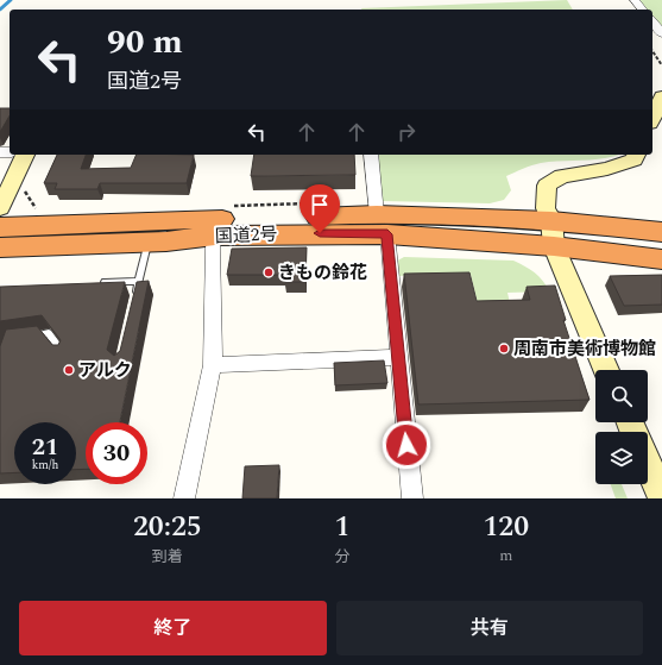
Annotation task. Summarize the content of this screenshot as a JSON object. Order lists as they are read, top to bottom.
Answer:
{
  "streets": {
    "highway": ["国道2号"]
  },
  "places": ["きもの鈴花", "周南市美術博物館", "アルク"],
  "page": {
    "turn": ["90 m", "国道2号"],
    "speed": "21 km/h",
    "limit": "30",
    "eta": [
      "20:25",
      "到着",
      "1",
      "分",
      "120",
      "m"
    ],
    "buttons": ["終了", "共有"]
  }
}
